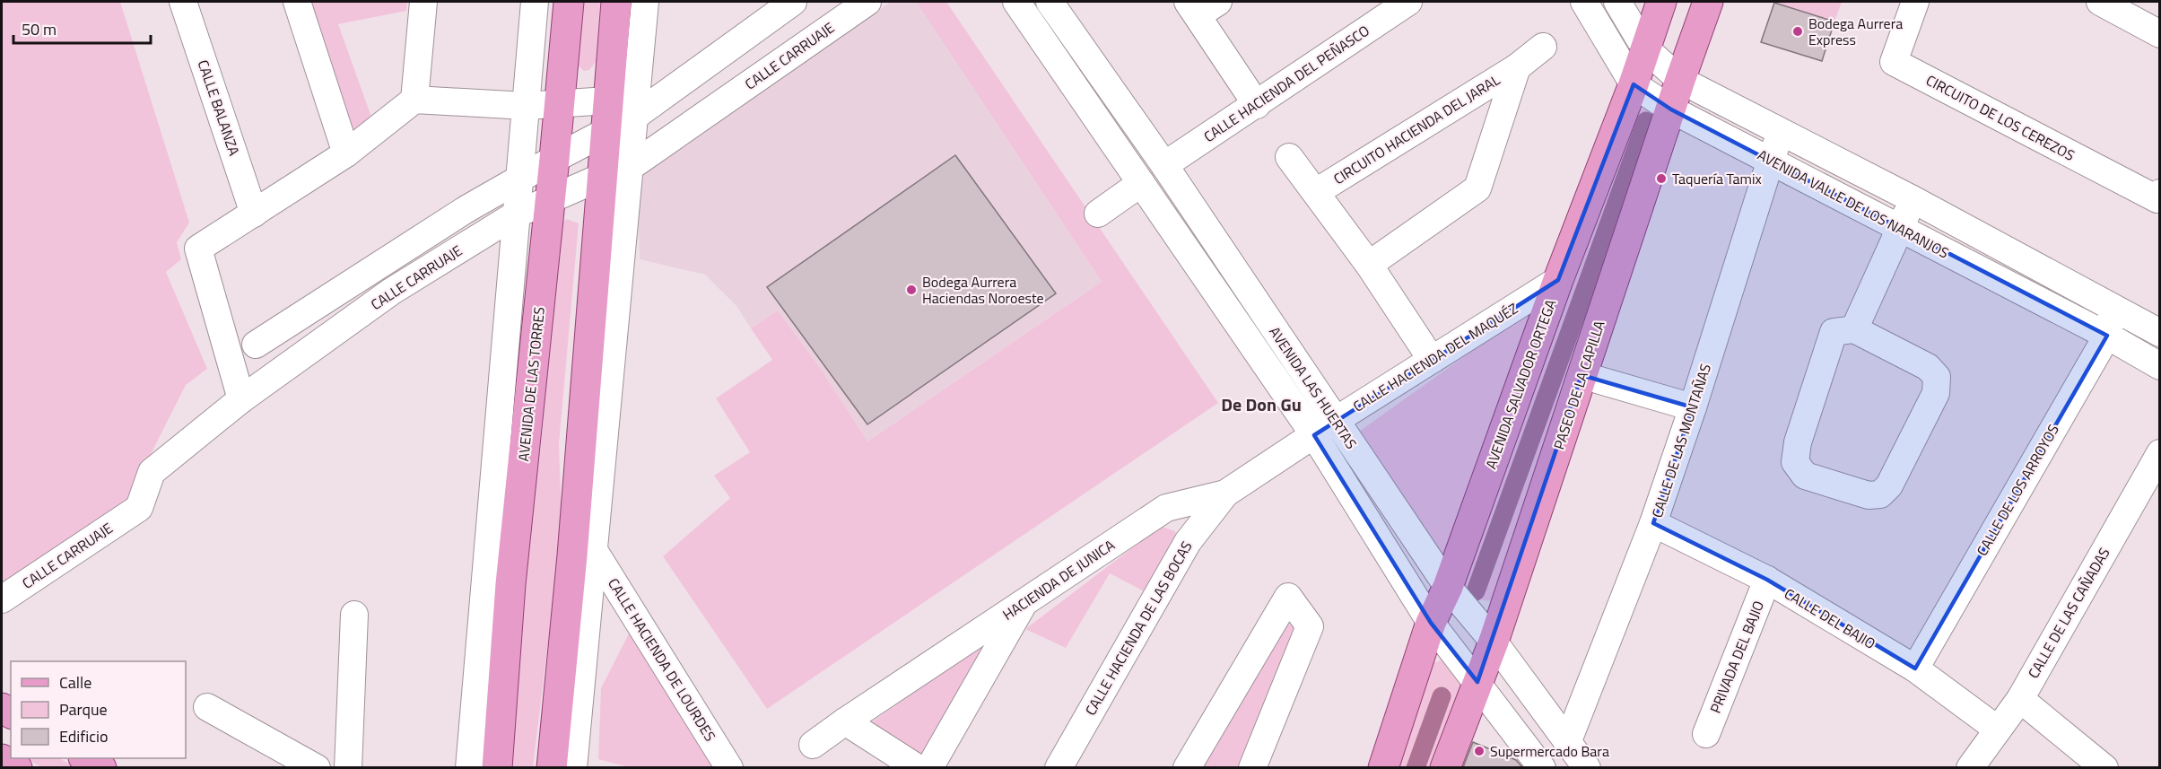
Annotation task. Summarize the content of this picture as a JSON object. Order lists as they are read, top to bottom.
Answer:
{
  "streets": {
    "main road": ["AVENIDA DE LAS TORRES", "AVENIDA SALVADOR ORTEGA", "PASEO DE LA CAPILLA"],
    "street": [
      "CALLE CARRUAJE",
      "CALLE HACIENDA DEL PEÑASCO",
      "CALLE BALANZA",
      "CIRCUITO DE LOS CEREZOS",
      "CIRCUITO HACIENDA DEL JARAL",
      "AVENIDA VALLE DE LOS NARANJOS",
      "CALLE HACIENDA DEL MAQUÉZ",
      "AVENIDA LAS HUERTAS",
      "CALLE DE LAS MONTAÑAS",
      "CALLE DE LOS ARROYOS",
      "HACIENDA DE JUNICA",
      "CALLE DE LAS CAÑADAS",
      "CALLE DEL BAJIO",
      "CALLE HACIENDA DE LAS BOCAS",
      "PRIVADA DEL BAJIO",
      "CALLE HACIENDA DE LOURDES"
    ]
  },
  "crossings": [
    ["CALLE CARRUAJE", "AVENIDA DE LAS TORRES"],
    ["CALLE HACIENDA DEL PEÑASCO", "AVENIDA LAS HUERTAS"],
    ["CIRCUITO HACIENDA DEL JARAL", "CALLE HACIENDA DEL MAQUÉZ"],
    ["AVENIDA VALLE DE LOS NARANJOS", "AVENIDA SALVADOR ORTEGA"],
    ["AVENIDA VALLE DE LOS NARANJOS", "PASEO DE LA CAPILLA"],
    ["AVENIDA VALLE DE LOS NARANJOS", "CALLE DE LAS MONTAÑAS"],
    ["AVENIDA VALLE DE LOS NARANJOS", "CALLE DE LOS ARROYOS"],
    ["CALLE HACIENDA DEL MAQUÉZ", "AVENIDA SALVADOR ORTEGA"],
    ["CALLE HACIENDA DEL MAQUÉZ", "AVENIDA LAS HUERTAS"],
    ["CALLE HACIENDA DEL MAQUÉZ", "HACIENDA DE JUNICA"],
    ["AVENIDA SALVADOR ORTEGA", "AVENIDA LAS HUERTAS"],
    ["PASEO DE LA CAPILLA", "AVENIDA LAS HUERTAS"],
    ["AVENIDA LAS HUERTAS", "CALLE DE LAS MONTAÑAS"],
    ["AVENIDA LAS HUERTAS", "HACIENDA DE JUNICA"],
    ["CALLE DE LAS MONTAÑAS", "CALLE DEL BAJIO"],
    ["CALLE DE LOS ARROYOS", "CALLE DEL BAJIO"],
    ["HACIENDA DE JUNICA", "CALLE HACIENDA DE LAS BOCAS"],
    ["CALLE DE LAS CAÑADAS", "CALLE DEL BAJIO"],
    ["CALLE DEL BAJIO", "PRIVADA DEL BAJIO"]
  ],
  "districts": ["De Don Gu"],
  "places": [
    "Bodega Aurrera Express",
    "Taquería Tamix",
    "Bodega Aurrera Haciendas Noroeste",
    "Supermercado Bara"
  ],
  "legend": ["Calle", "Parque", "Edificio"],
  "scale_bar": "50 m"
}
